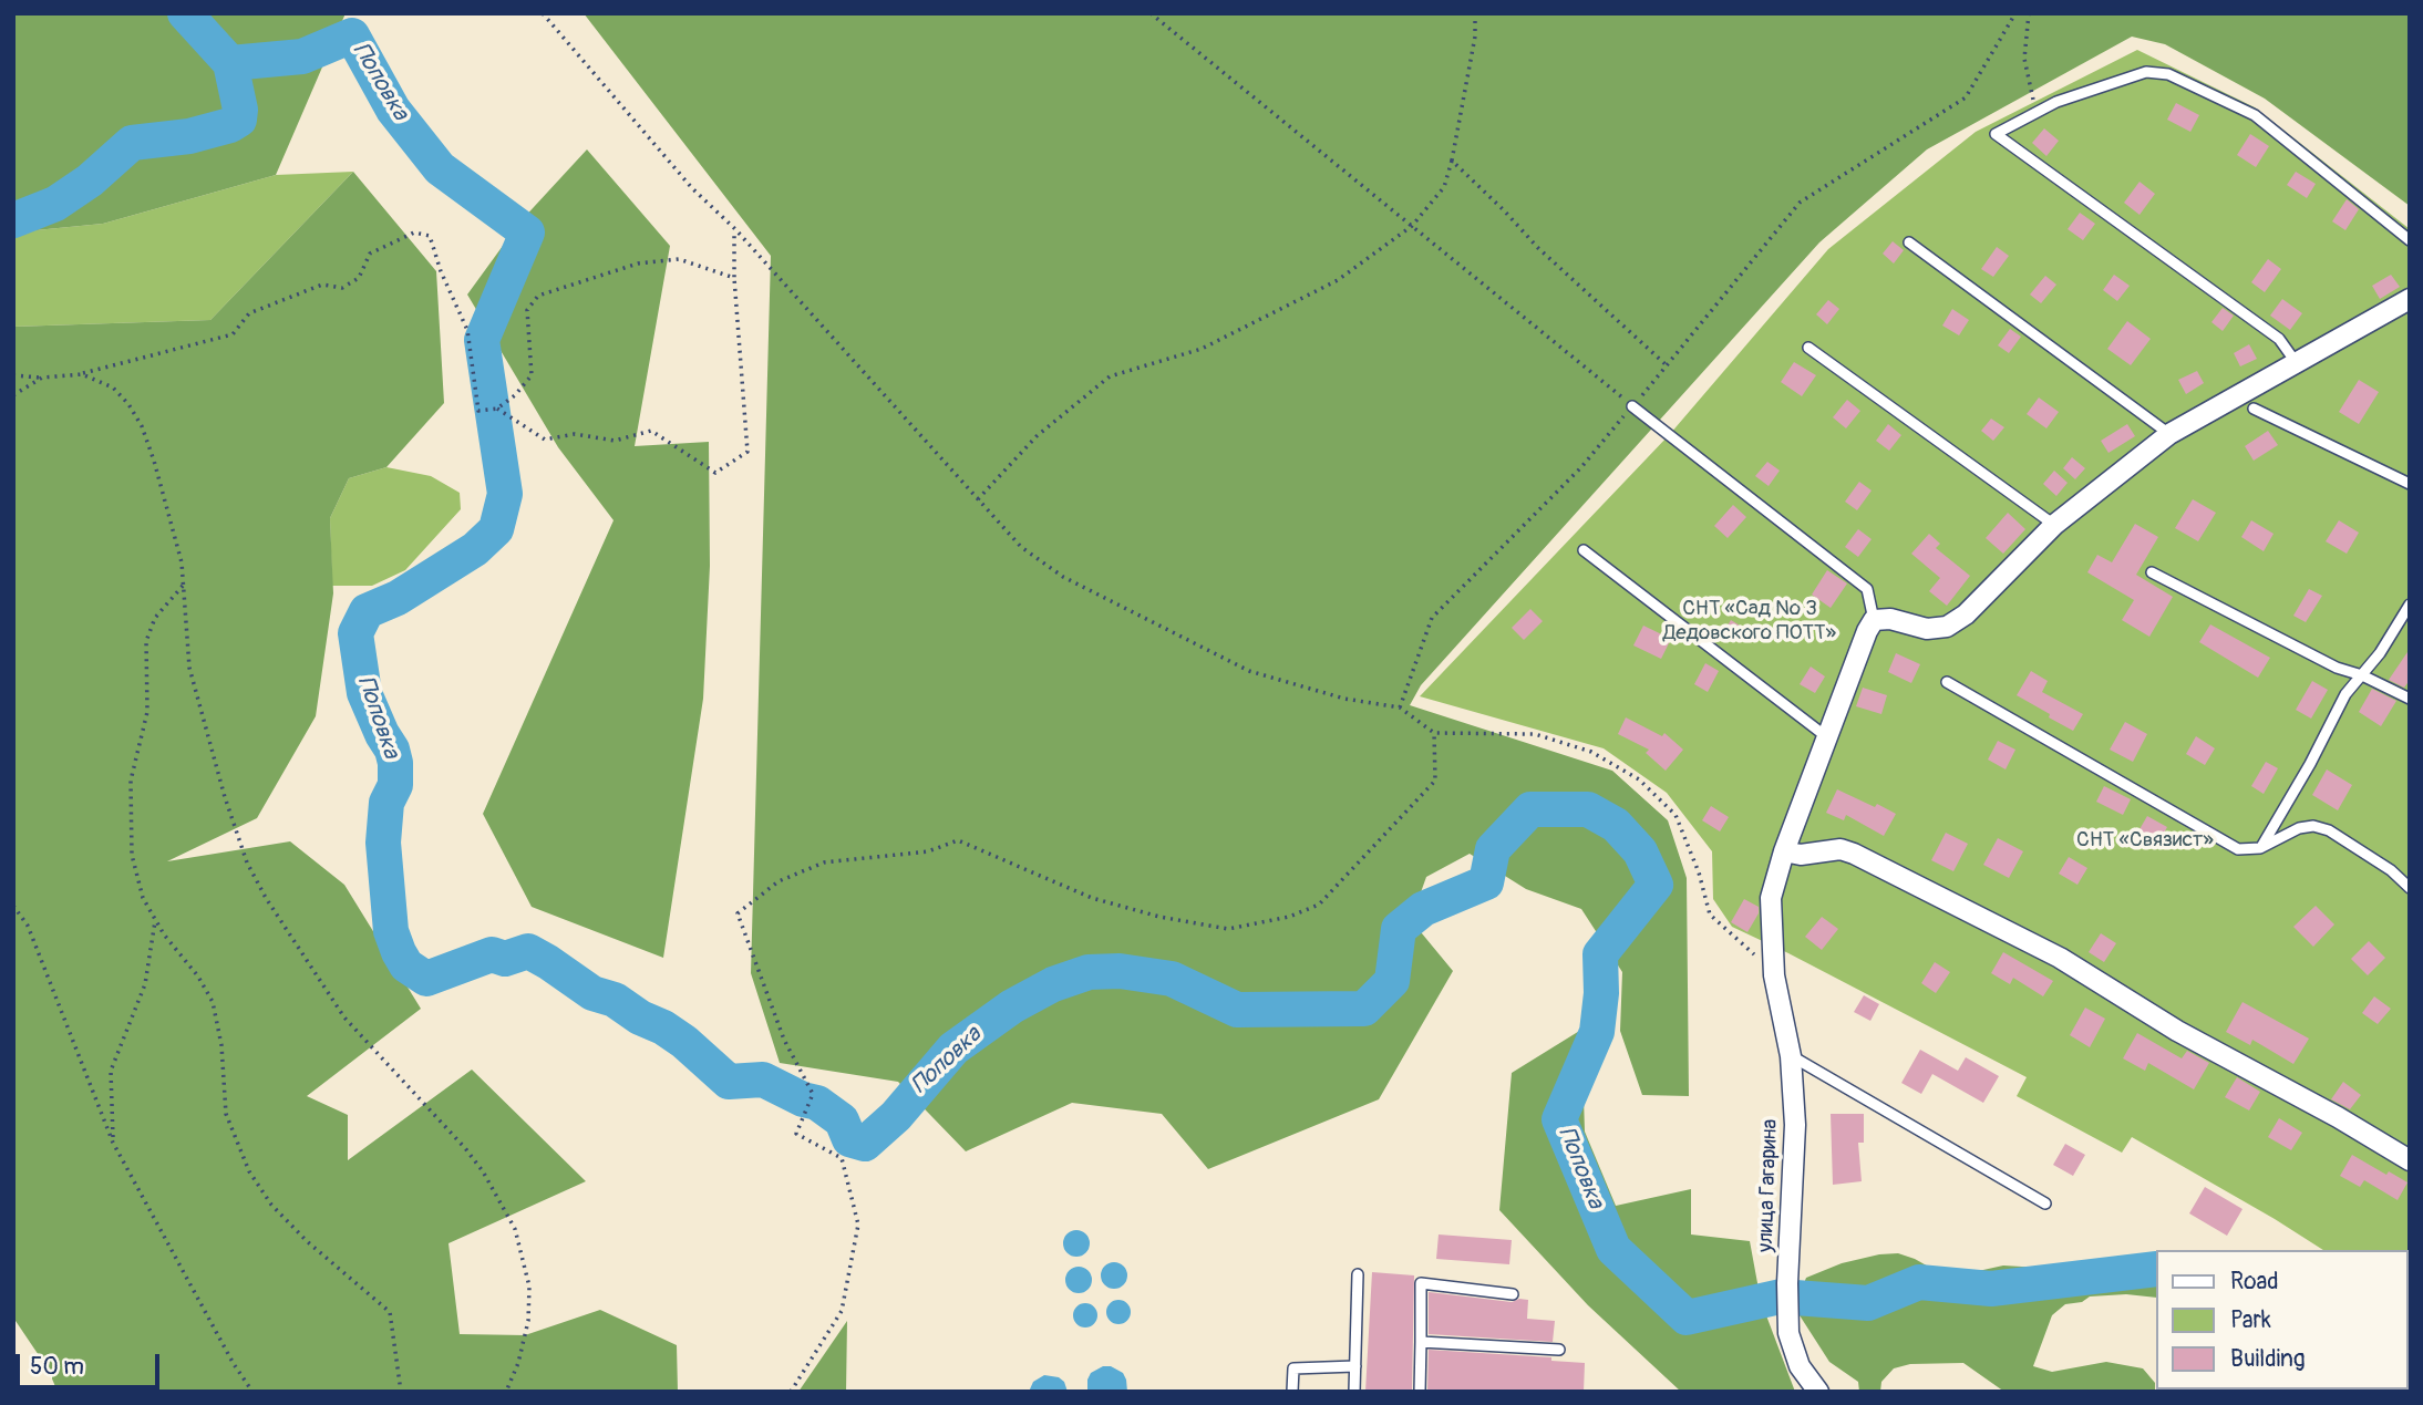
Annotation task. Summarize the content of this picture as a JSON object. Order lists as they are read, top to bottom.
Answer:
{
  "streets": {
    "street": ["улица Гагарина"]
  },
  "water": ["Поповка"],
  "parks": ["СНТ «Сад № 3 Дедовского ПОТТ»", "СНТ «Связист»"],
  "legend": ["Road", "Park", "Building"],
  "scale_bar": "50 m"
}
